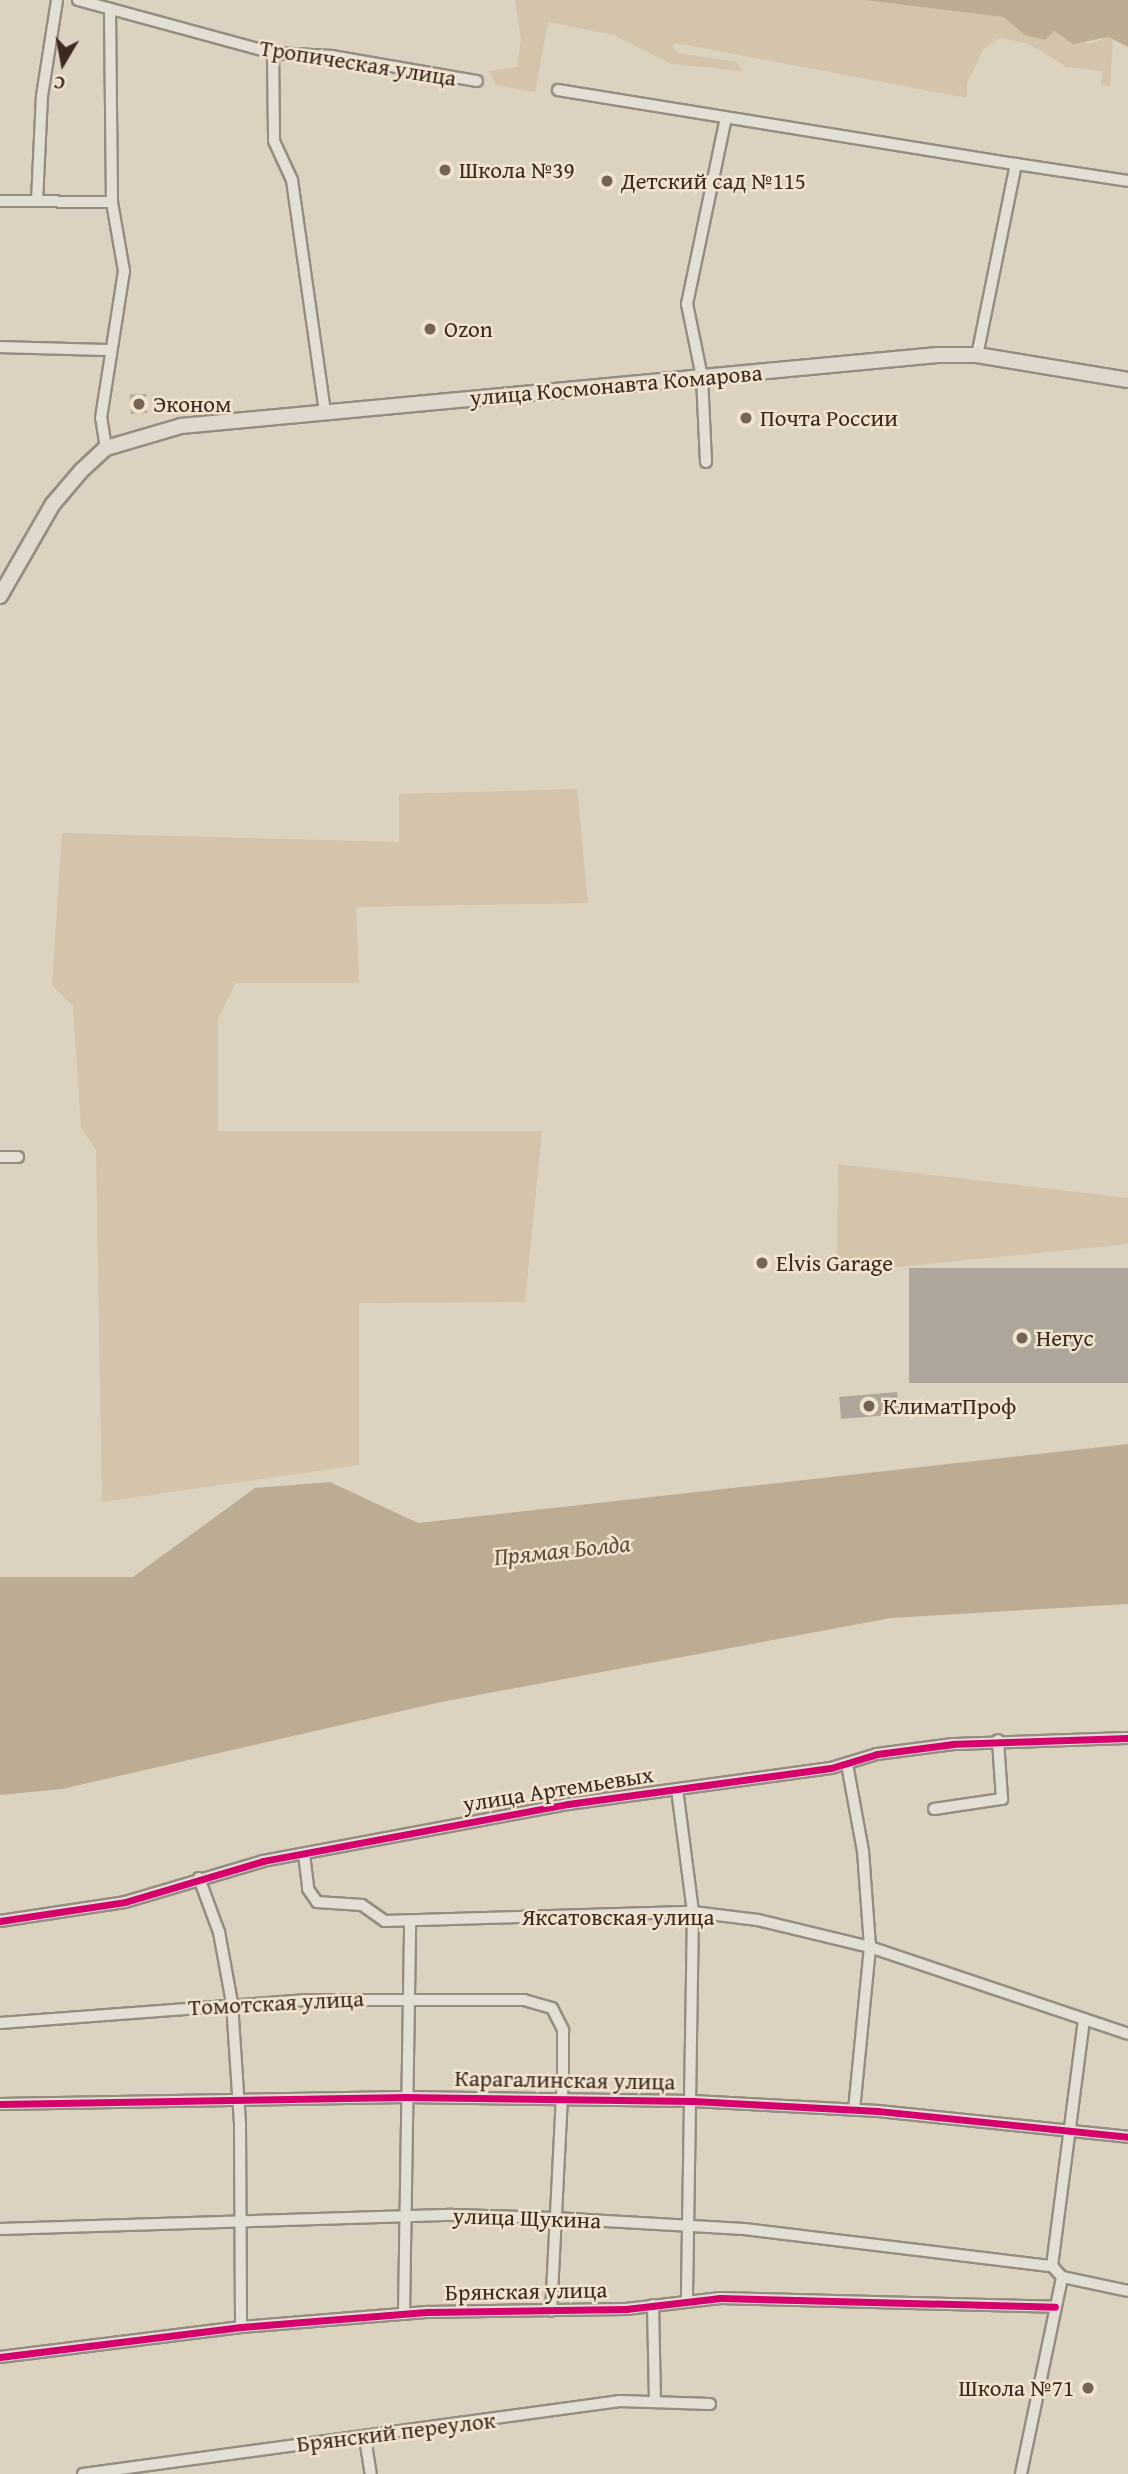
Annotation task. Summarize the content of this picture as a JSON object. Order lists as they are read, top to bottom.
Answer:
{
  "streets": {
    "main road": ["улица Космонавта Комарова"],
    "street": [
      "Тропическая улица",
      "улица Артемьевых",
      "Яксатовская улица",
      "Томотская улица",
      "Карагалинская улица",
      "улица Щукина",
      "Брянская улица",
      "Брянский переулок"
    ]
  },
  "crossings": [
    ["улица Артемьевых", "Яксатовская улица"],
    ["Томотская улица", "Карагалинская улица"]
  ],
  "water": ["Прямая Болда"],
  "places": [
    "Школа №39",
    "Детский сад №115",
    "Ozon",
    "Эконом",
    "Почта России",
    "Elvis Garage",
    "Негус",
    "КлиматПроф",
    "Школа №71"
  ],
  "north": "bottom"
}
